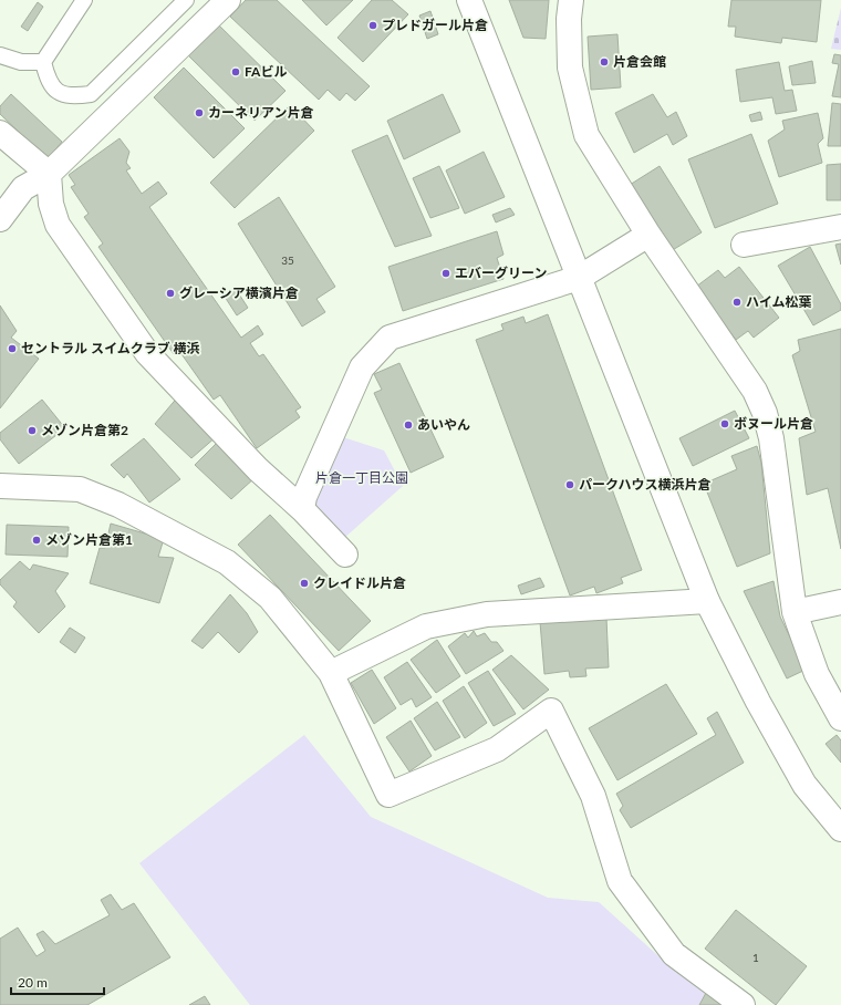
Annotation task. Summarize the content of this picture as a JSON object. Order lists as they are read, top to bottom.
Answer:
{
  "parks": ["片倉一丁目公園"],
  "places": [
    "プレドガール片倉",
    "片倉会館",
    "FAビル",
    "カーネリアン片倉",
    "エバーグリーン",
    "グレーシア横濱片倉",
    "ハイム松葉",
    "セントラル スイムクラブ 横浜",
    "ボヌール片倉",
    "あいやん",
    "メゾン片倉第2",
    "パークハウス横浜片倉",
    "メゾン片倉第1",
    "クレイドル片倉"
  ],
  "house_numbers": ["35", "1"],
  "scale_bar": "20 m"
}
